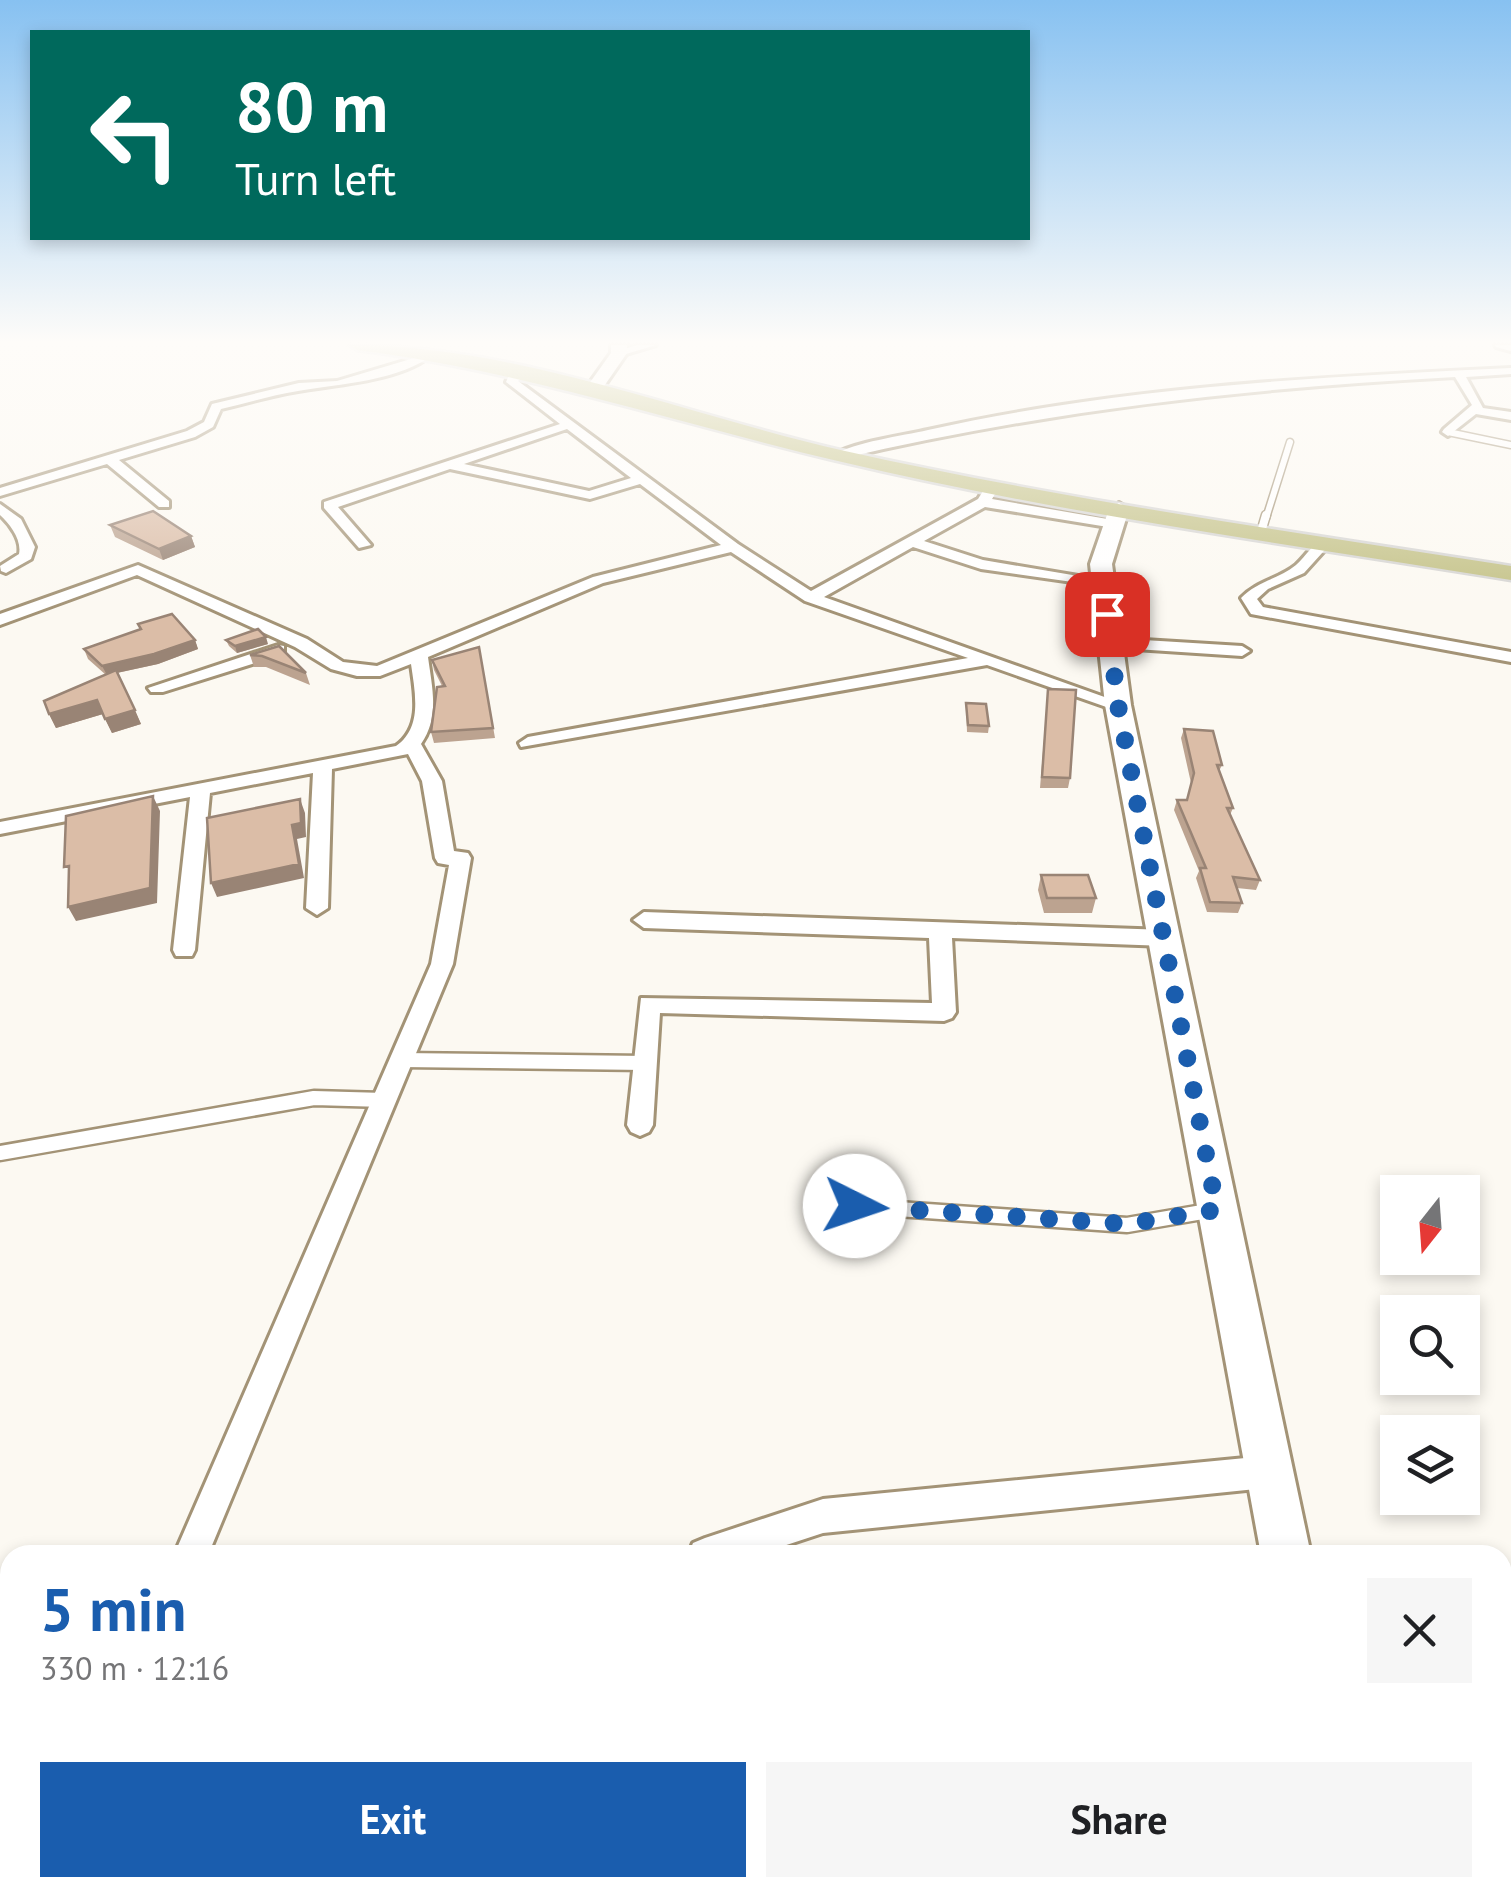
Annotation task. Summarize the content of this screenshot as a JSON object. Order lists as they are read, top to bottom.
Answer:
{
  "north": "bottom",
  "page": {
    "turn": ["80 m", "Turn left"],
    "heading": ["5 min", "330 m · 12:16"],
    "buttons": ["Exit", "Share"]
  }
}
